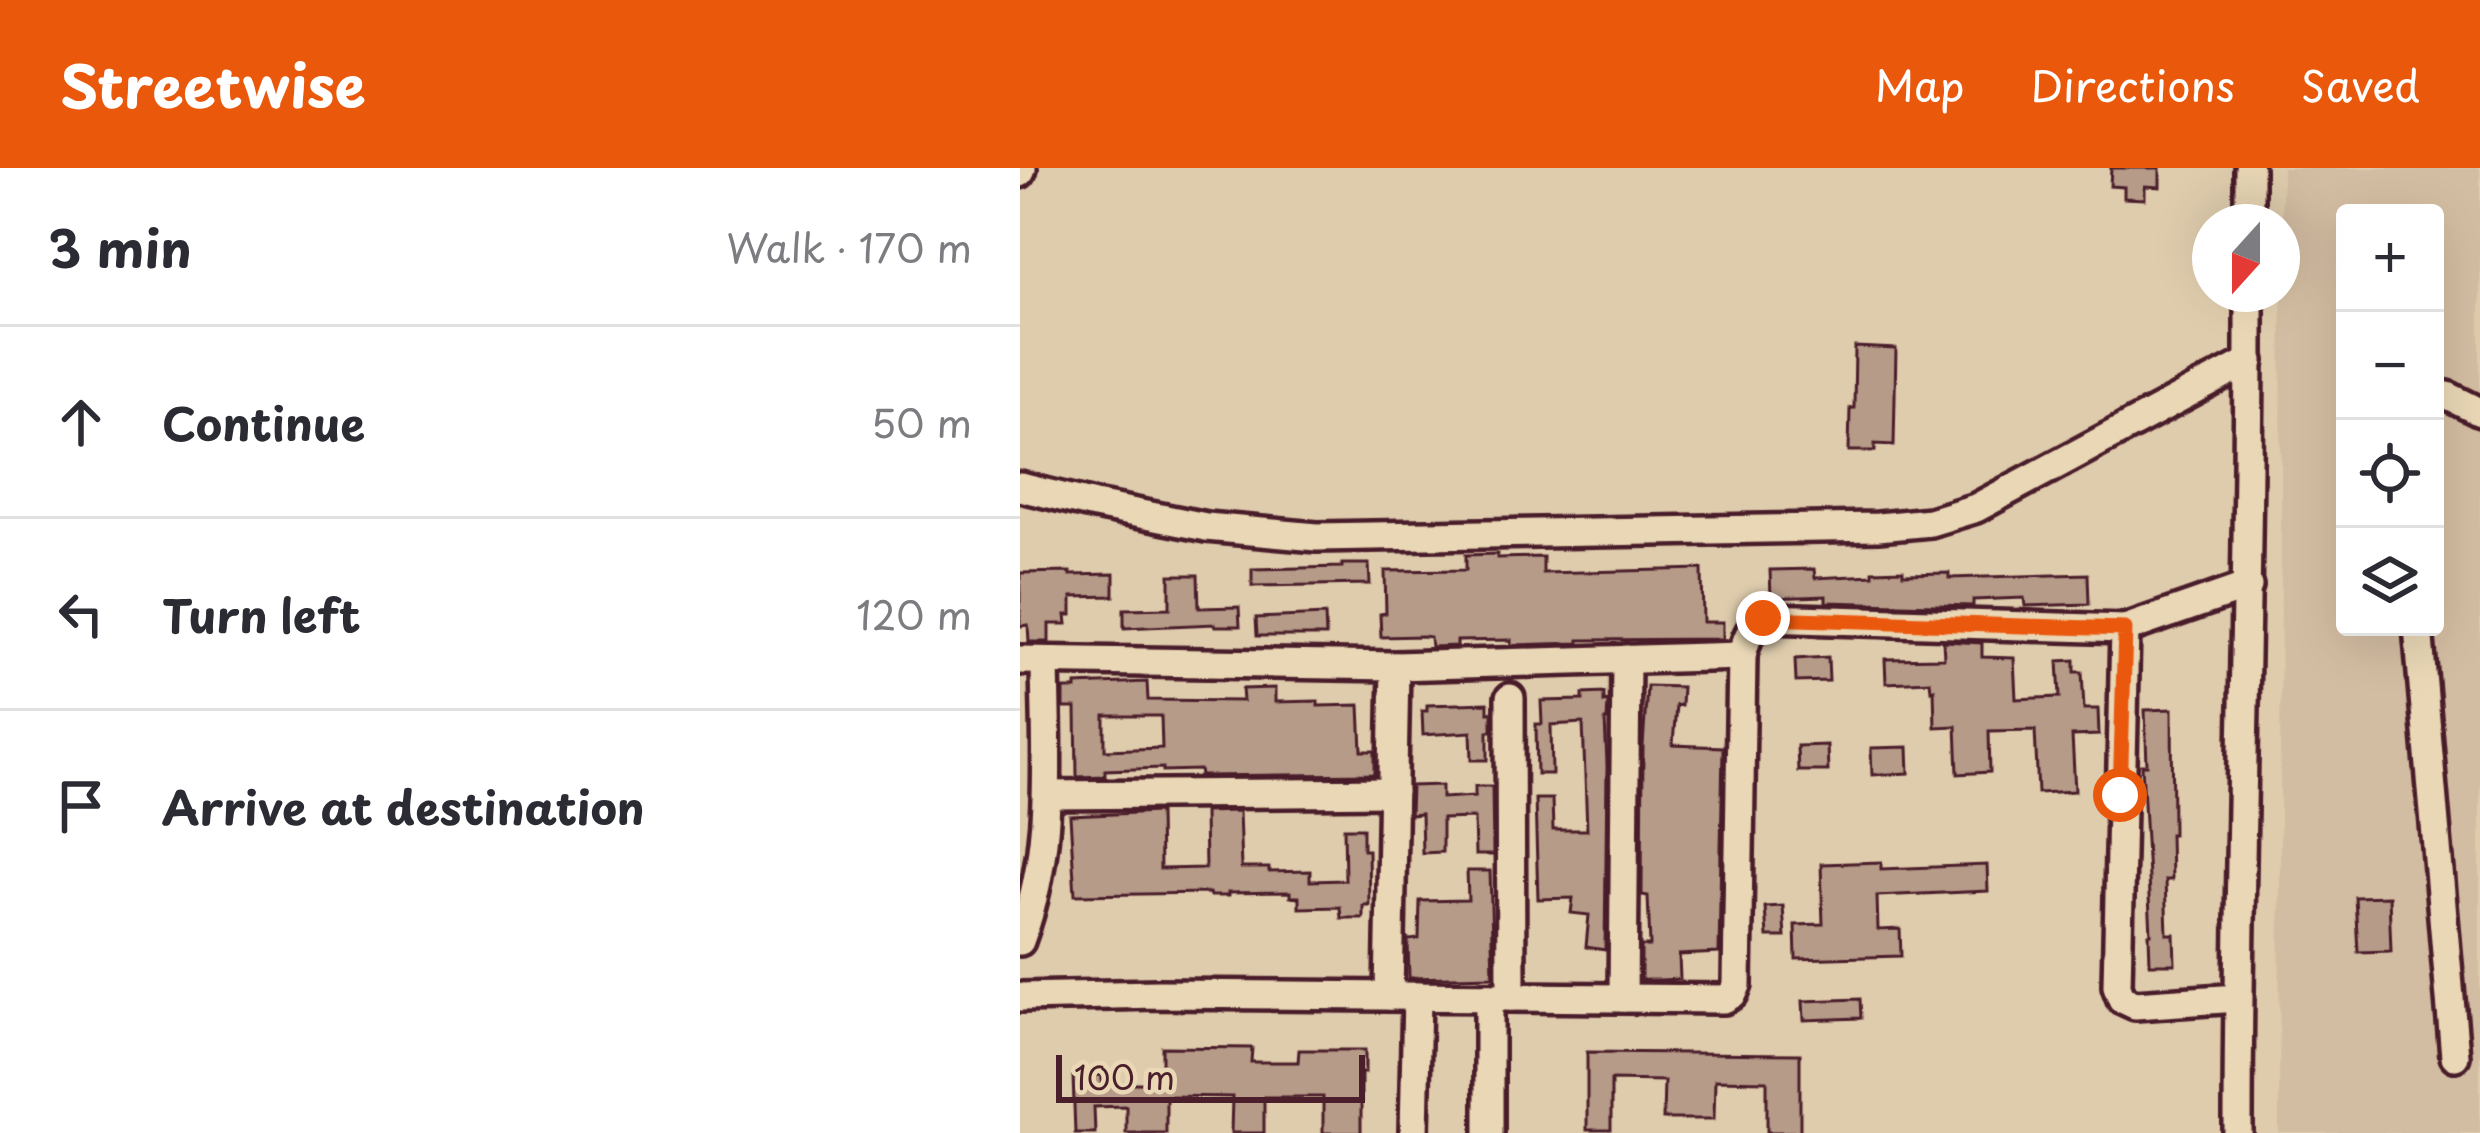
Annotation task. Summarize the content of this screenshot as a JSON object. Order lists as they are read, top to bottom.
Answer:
{
  "scale_bar": "100 m",
  "north": "bottom",
  "page": {
    "header": "Streetwise",
    "nav": ["Map", "Directions", "Saved"],
    "heading": ["3 min", "Walk · 170 m"],
    "map_buttons": ["+", "−"],
    "list": [
      ["Continue", "50 m"],
      ["Turn left", "120 m"],
      "Arrive at destination"
    ],
    "scale": "100 m"
  }
}
